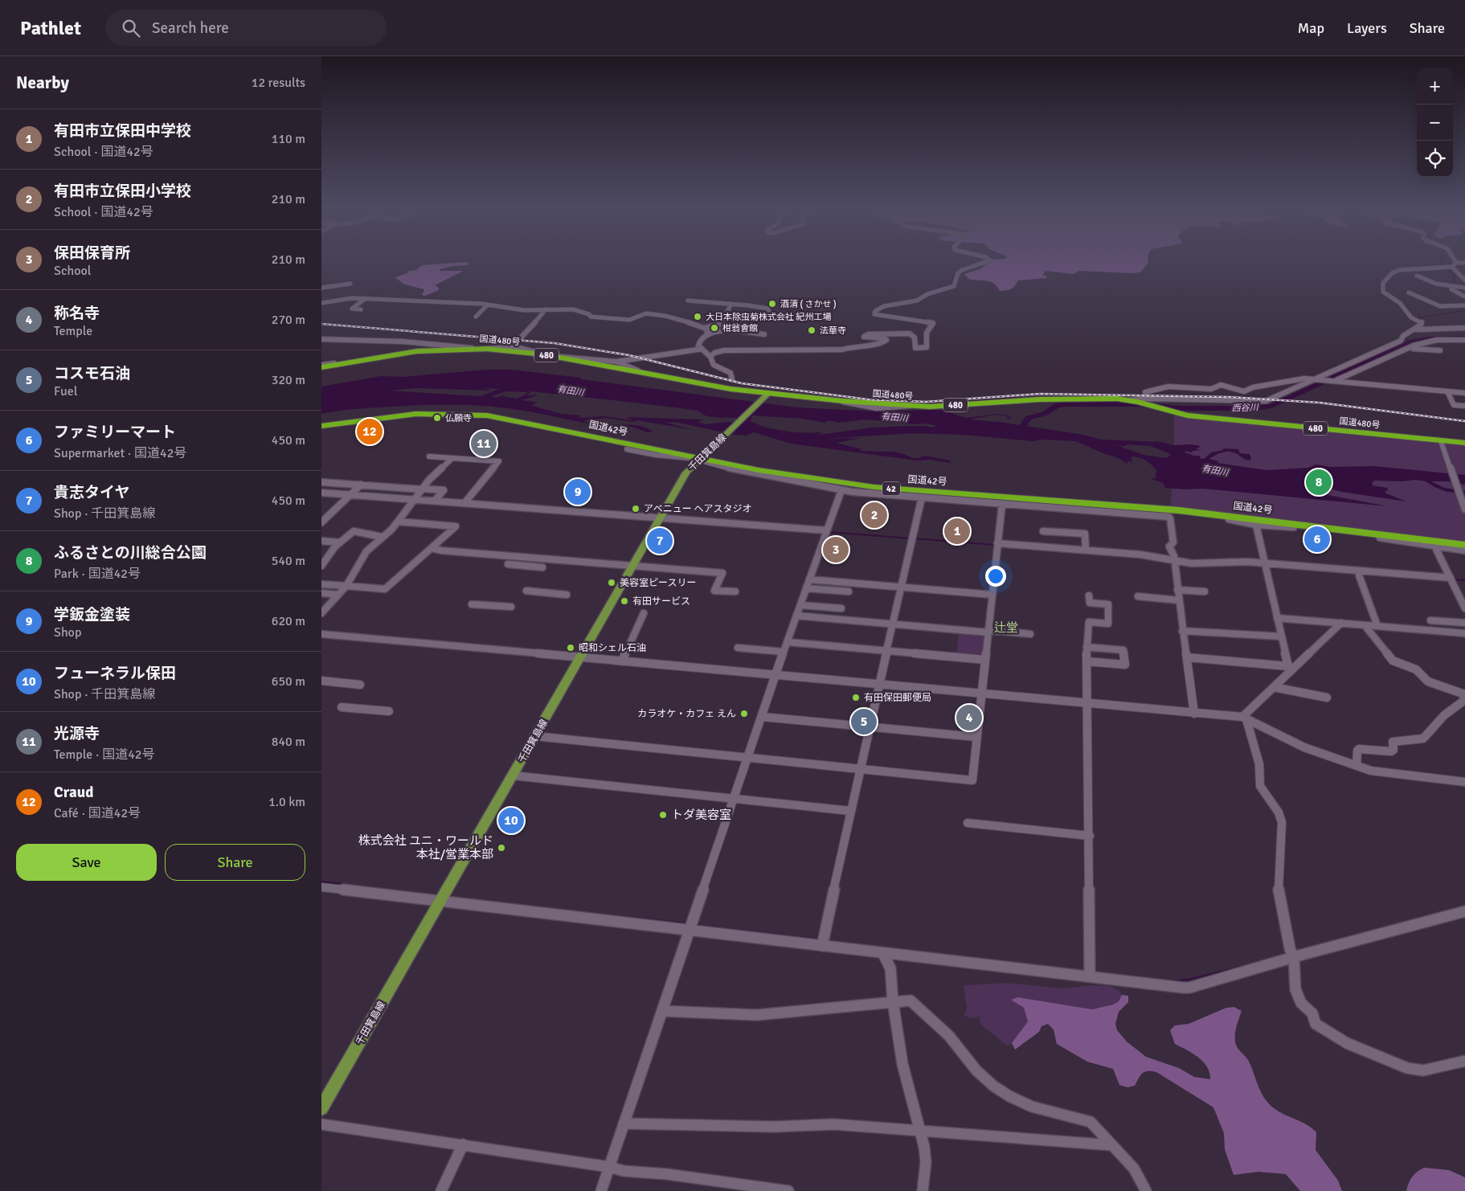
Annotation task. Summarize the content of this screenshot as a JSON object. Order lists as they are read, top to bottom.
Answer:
{
  "streets": {
    "highway": [
      "国道480号",
      "480",
      "国道42号",
      "42"
    ],
    "main road": ["千田箕島線"]
  },
  "crossings": [
    ["国道480号", "千田箕島線"],
    ["国道42号", "千田箕島線"]
  ],
  "districts": ["辻堂"],
  "water": ["有田川", "西谷川"],
  "places": [
    "酒清 ( さかせ )",
    "大日本除虫菊株式会社 紀州工場",
    "柑翁會館",
    "法華寺",
    "仏願寺",
    "アベニュー ヘアスタジオ",
    "美容室ピースリー",
    "有田サービス",
    "昭和シェル石油",
    "有田保田郵便局",
    "カラオケ・カフェ えん",
    "トダ美容室",
    "株式会社 ユニ・ワールド 本社/営業本部"
  ],
  "page": {
    "header": "Pathlet",
    "search": "Search here",
    "nav": ["Map", "Layers", "Share"],
    "heading": ["Nearby", "12 results"],
    "map_buttons": ["+", "−"],
    "list": [
      {
        "mark": "1",
        "name": "有田市立保田中学校",
        "note": "School · 国道42号",
        "value": "110 m"
      },
      {
        "mark": "2",
        "name": "有田市立保田小学校",
        "note": "School · 国道42号",
        "value": "210 m"
      },
      {
        "mark": "3",
        "name": "保田保育所",
        "note": "School",
        "value": "210 m"
      },
      {
        "mark": "4",
        "name": "称名寺",
        "note": "Temple",
        "value": "270 m"
      },
      {
        "mark": "5",
        "name": "コスモ石油",
        "note": "Fuel",
        "value": "320 m"
      },
      {
        "mark": "6",
        "name": "ファミリーマート",
        "note": "Supermarket · 国道42号",
        "value": "450 m"
      },
      {
        "mark": "7",
        "name": "貴志タイヤ",
        "note": "Shop · 千田箕島線",
        "value": "450 m"
      },
      {
        "mark": "8",
        "name": "ふるさとの川総合公園",
        "note": "Park · 国道42号",
        "value": "540 m"
      },
      {
        "mark": "9",
        "name": "学鈑金塗装",
        "note": "Shop",
        "value": "620 m"
      },
      {
        "mark": "10",
        "name": "フューネラル保田",
        "note": "Shop · 千田箕島線",
        "value": "650 m"
      },
      {
        "mark": "11",
        "name": "光源寺",
        "note": "Temple · 国道42号",
        "value": "840 m"
      },
      {
        "mark": "12",
        "name": "Craud",
        "note": "Café · 国道42号",
        "value": "1.0 km"
      }
    ],
    "pins": [
      "12",
      "11",
      "8",
      "9",
      "2",
      "1",
      "6",
      "7",
      "3",
      "4",
      "5",
      "10"
    ],
    "buttons": ["Save", "Share"]
  }
}
